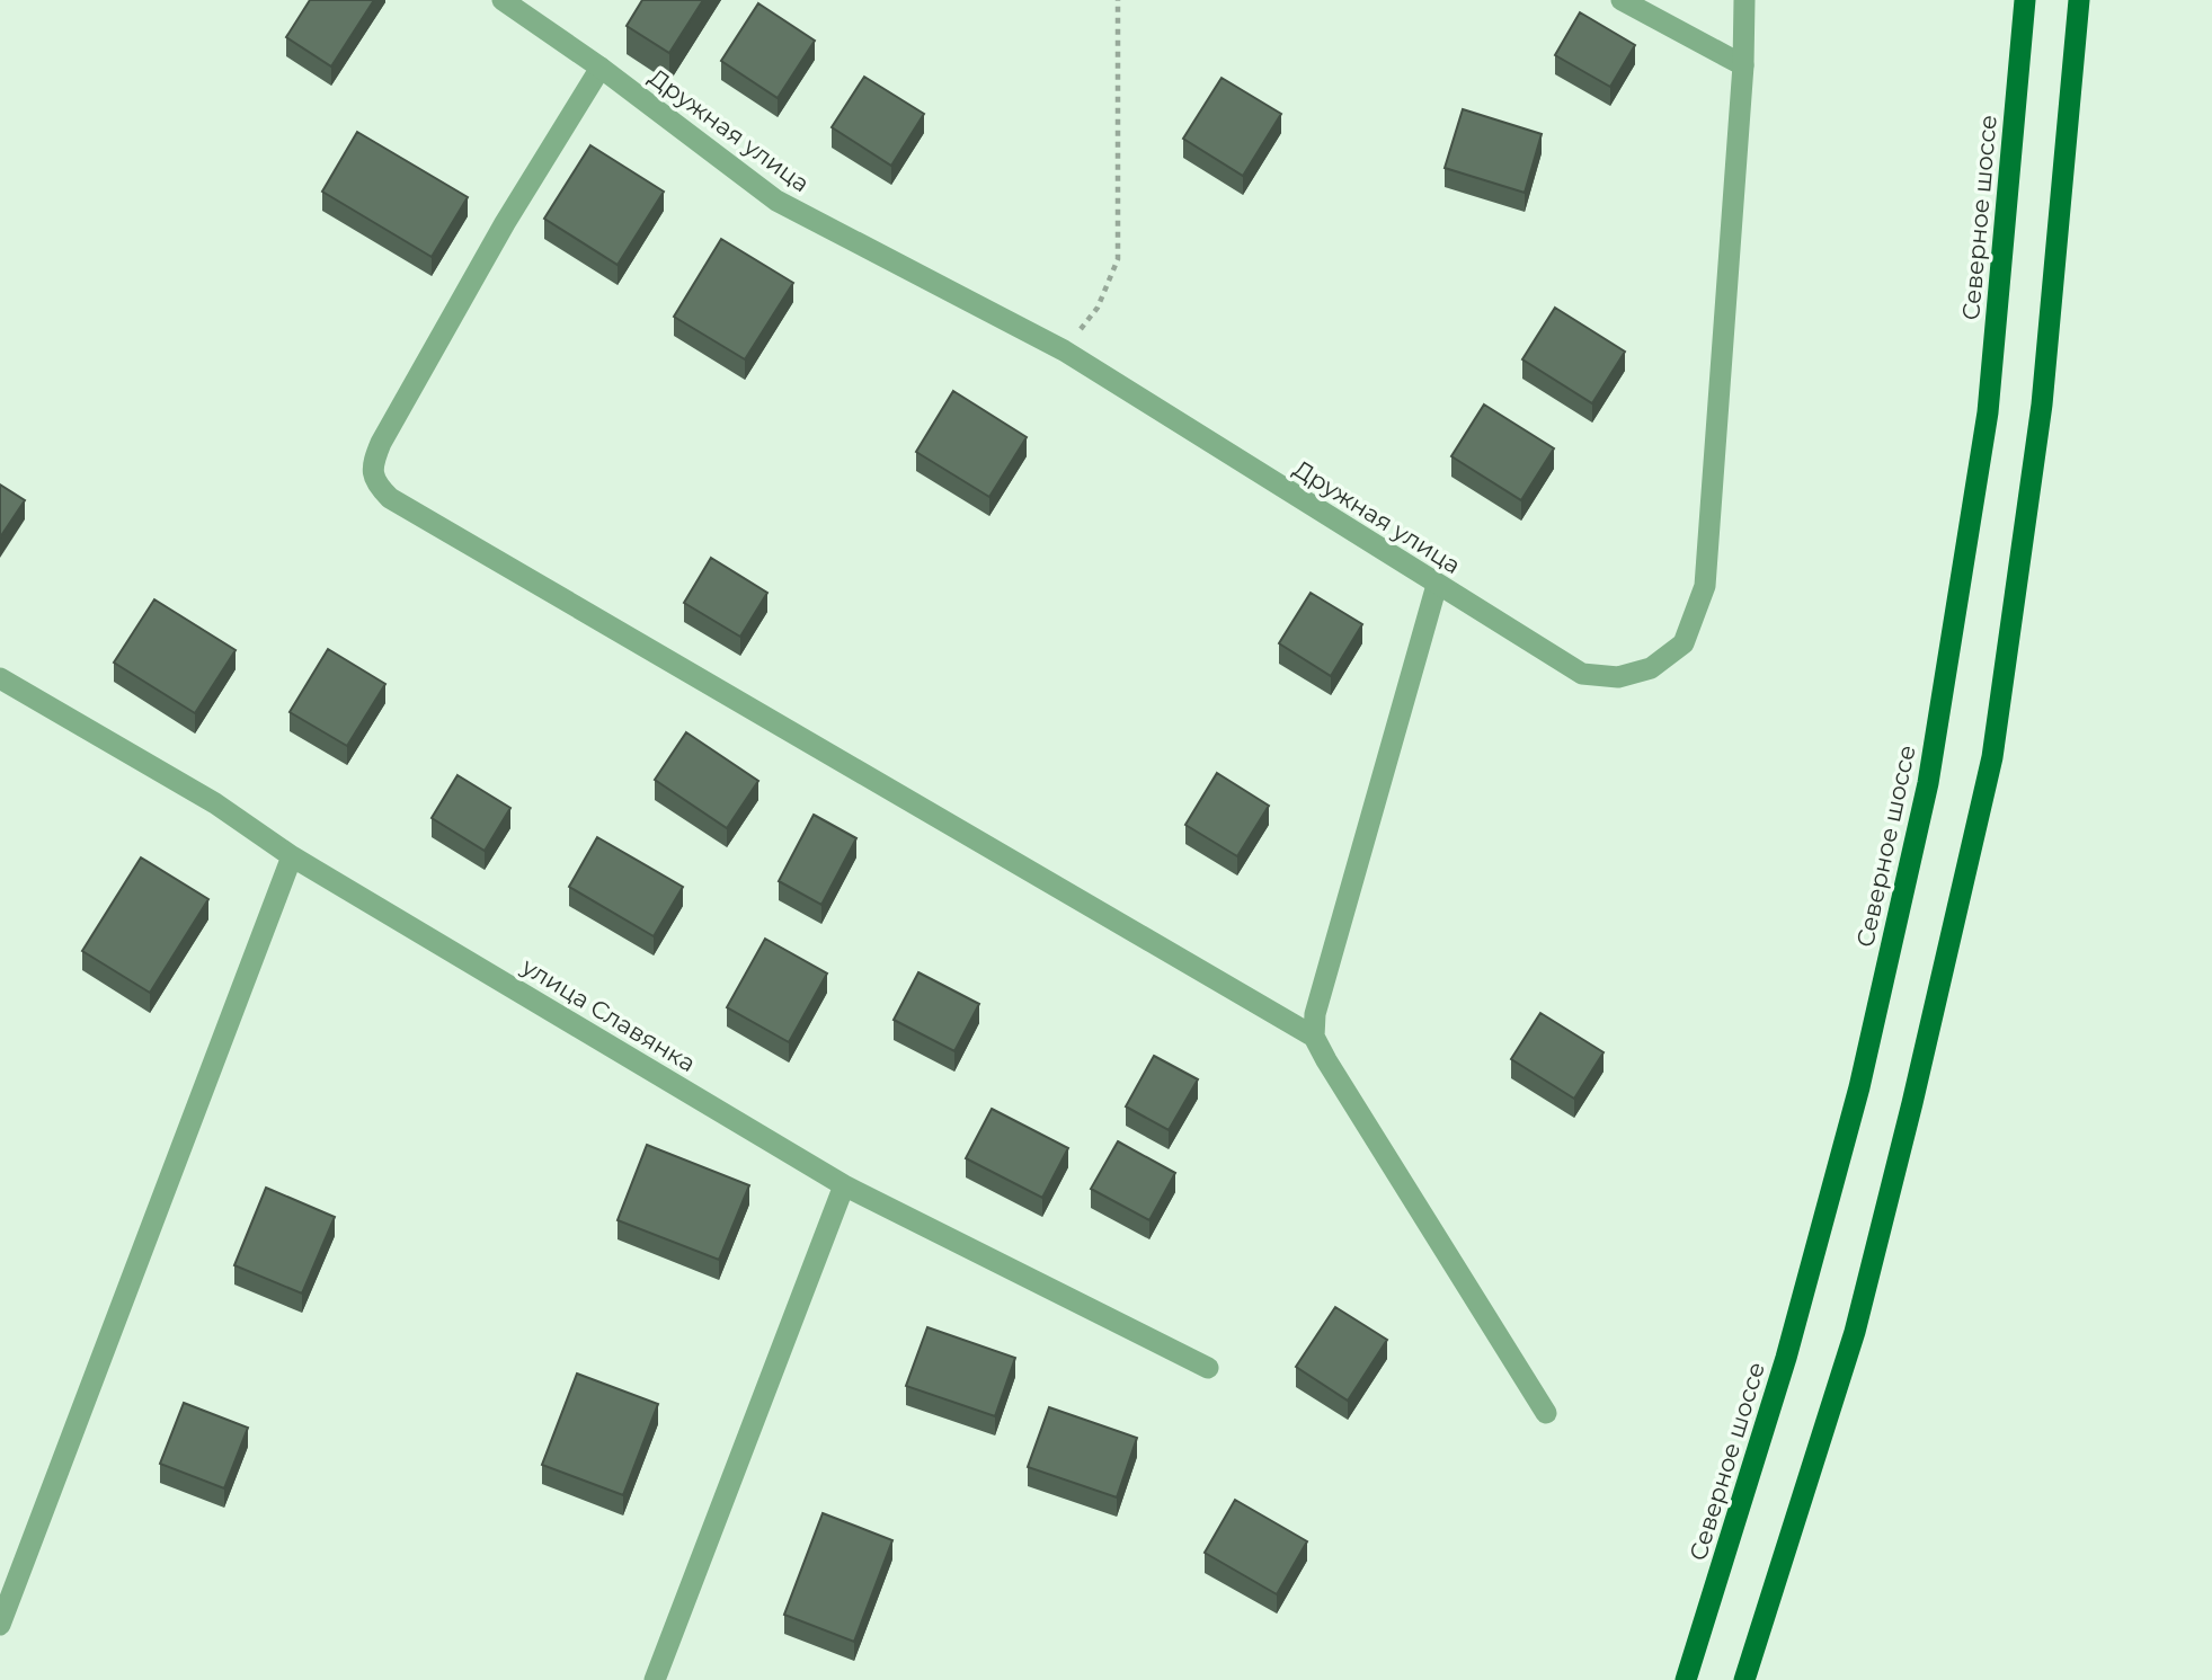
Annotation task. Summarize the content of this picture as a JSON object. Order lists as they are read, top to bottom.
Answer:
{
  "streets": {
    "main road": ["Северное шоссе"],
    "street": ["Дружная улица", "улица Славянка"]
  }
}
